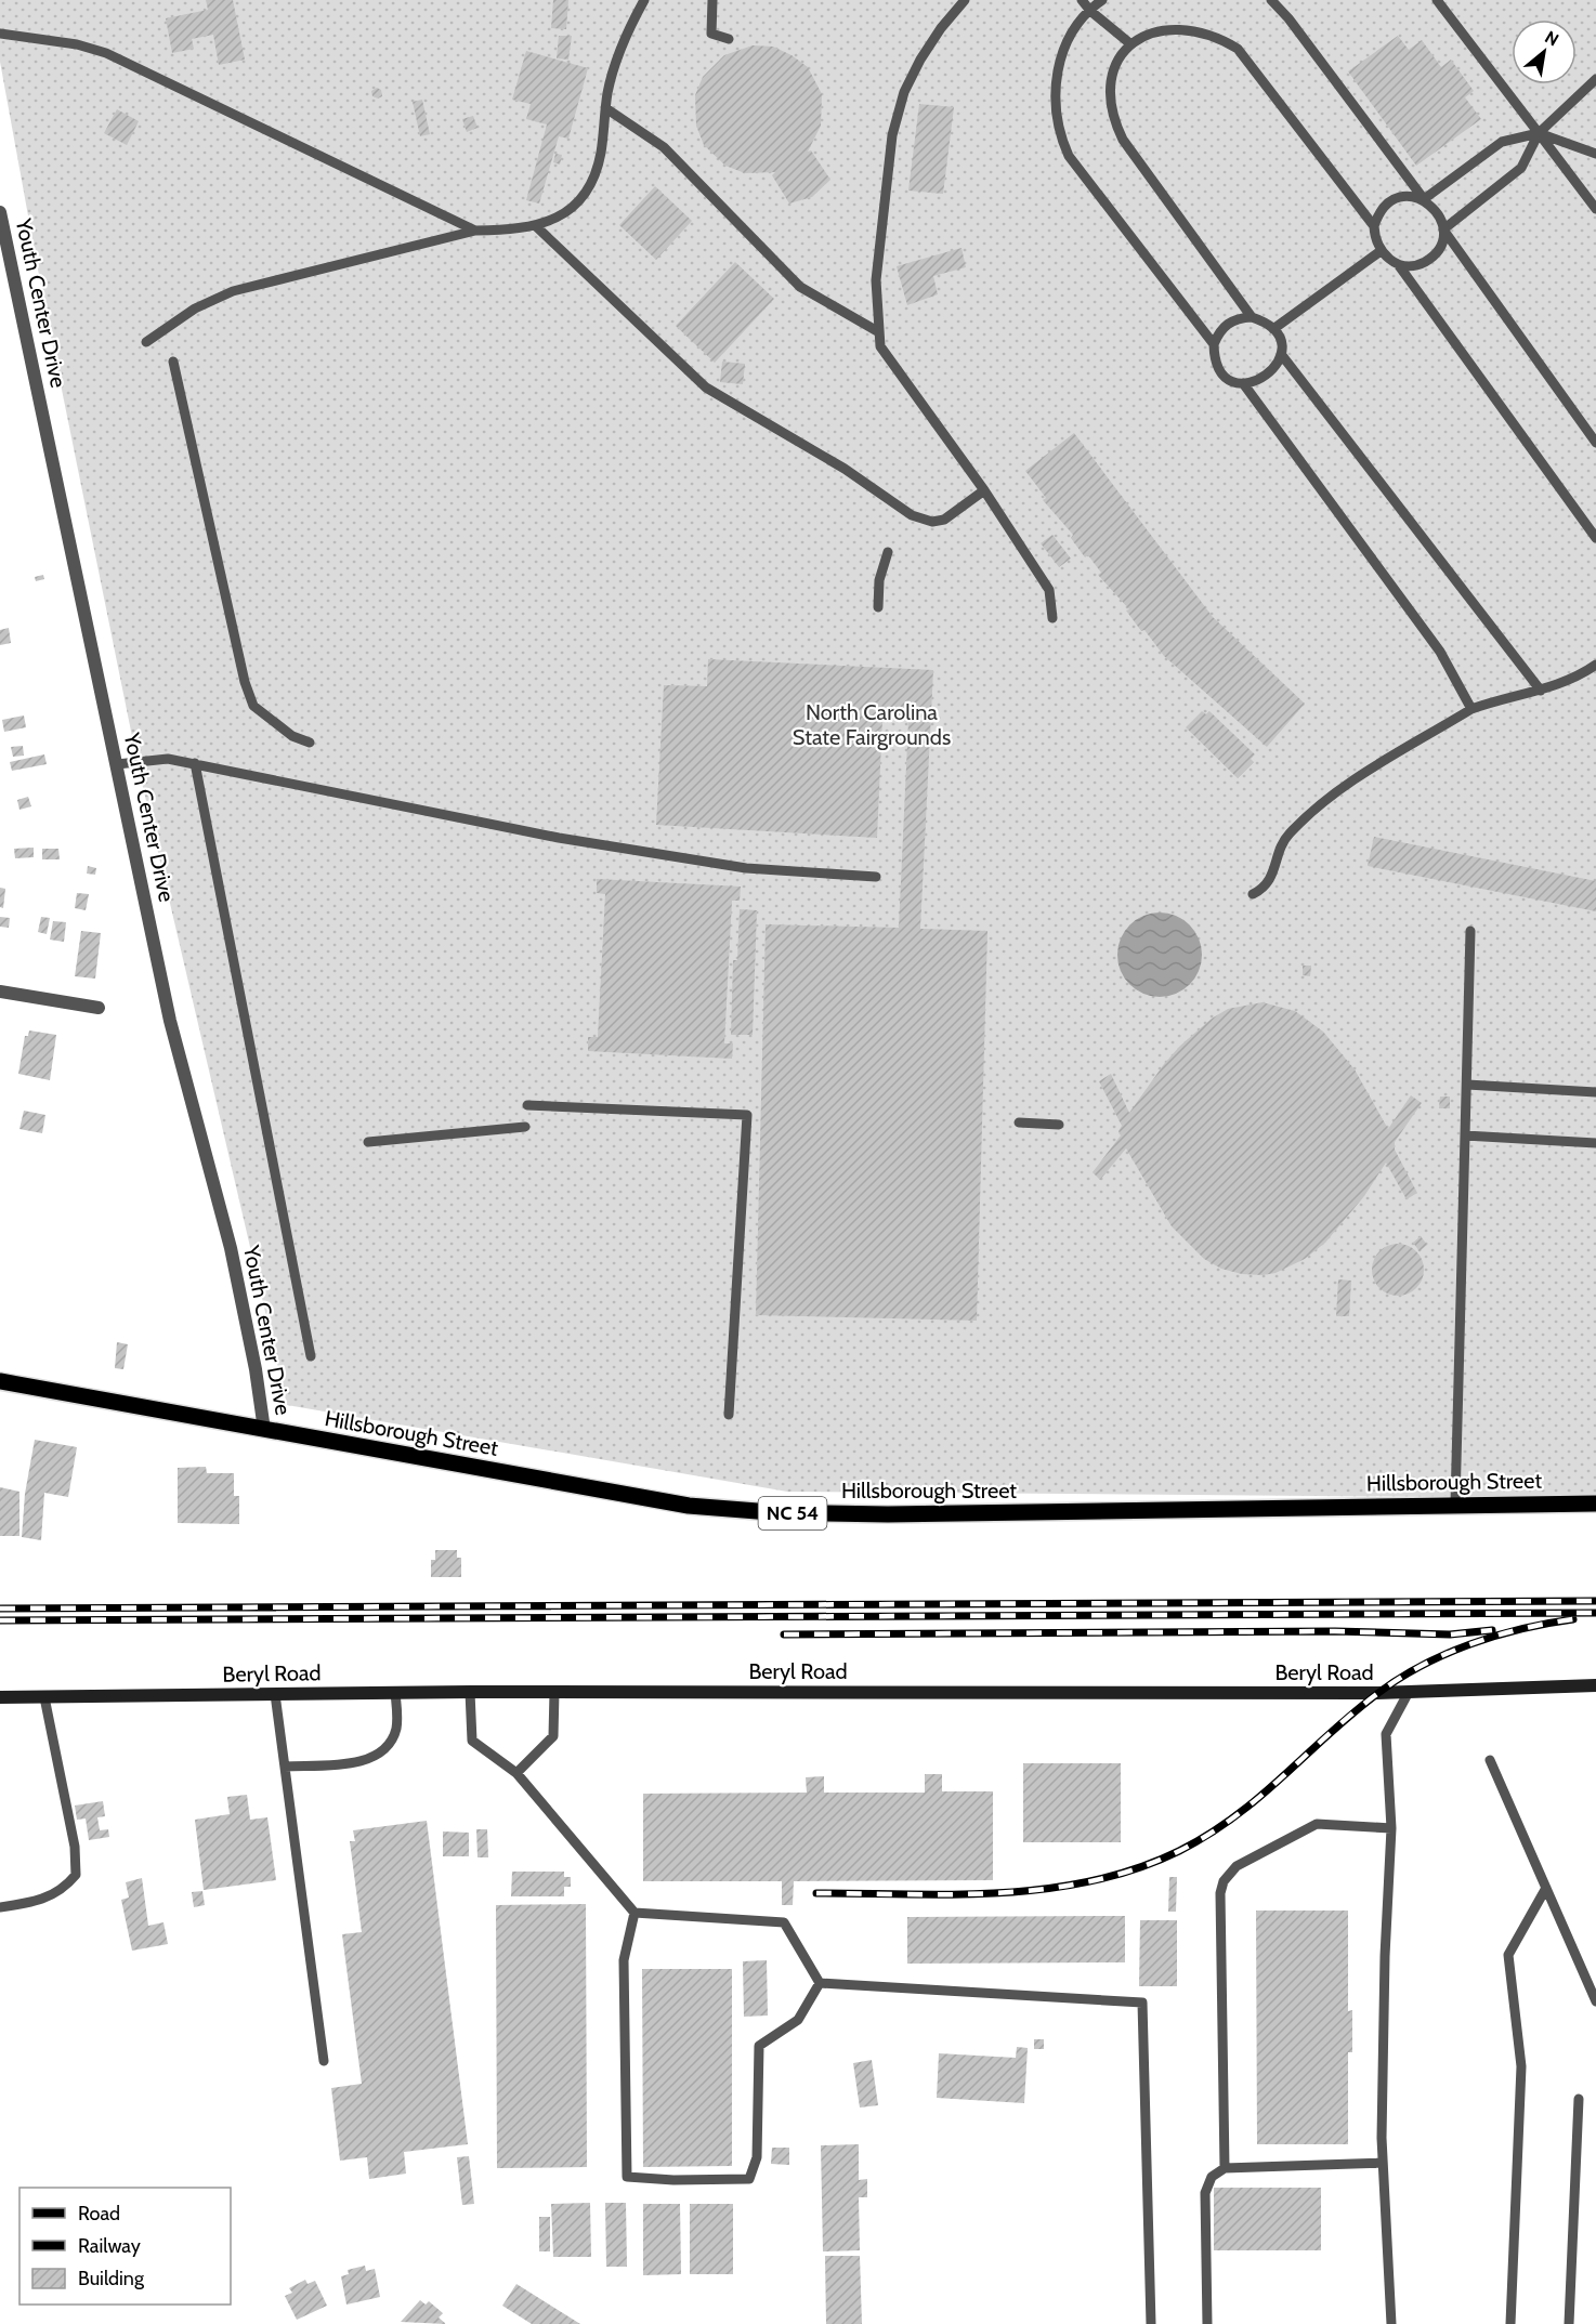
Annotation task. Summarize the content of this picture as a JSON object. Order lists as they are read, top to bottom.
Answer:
{
  "streets": {
    "main road": ["Hillsborough Street", "NC 54"],
    "street": ["Youth Center Drive", "Beryl Road"]
  },
  "crossings": [
    ["Youth Center Drive", "Hillsborough Street"]
  ],
  "parks": ["North Carolina State Fairgrounds"],
  "legend": ["Road", "Railway", "Building"],
  "north": "top right"
}
